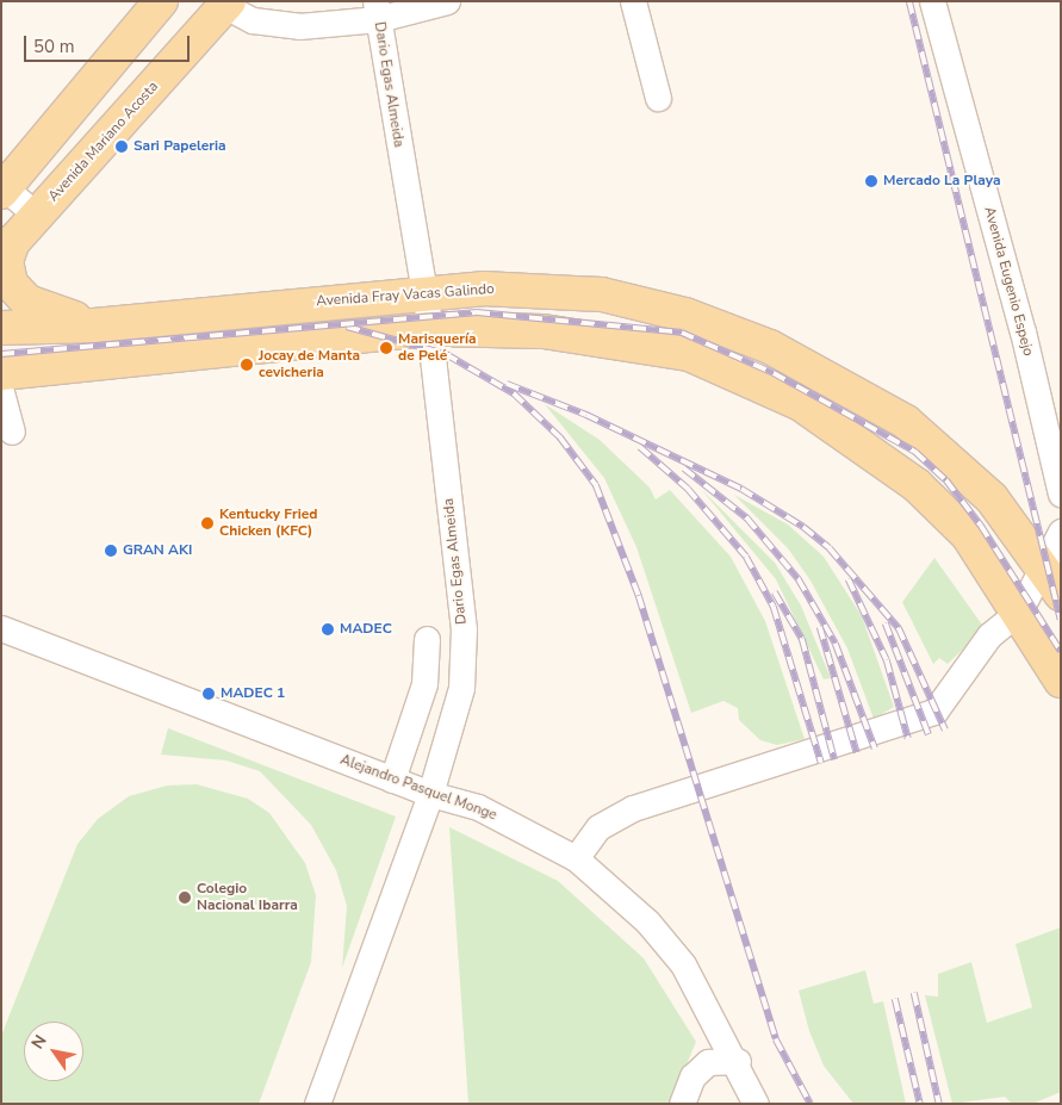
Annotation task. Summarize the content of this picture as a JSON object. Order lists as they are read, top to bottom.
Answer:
{
  "streets": {
    "main road": ["Avenida Mariano Acosta", "Avenida Fray Vacas Galindo"],
    "street": ["Dario Egas Almeida", "Avenida Eugenio Espejo", "Alejandro Pasquel Monge"]
  },
  "crossings": [
    ["Dario Egas Almeida", "Avenida Fray Vacas Galindo"],
    ["Dario Egas Almeida", "Alejandro Pasquel Monge"]
  ],
  "places": [
    "Sari Papeleria",
    "Mercado La Playa",
    "Marisquería de Pelé",
    "Jocay de Manta cevicheria",
    "Kentucky Fried Chicken (KFC)",
    "GRAN AKI",
    "MADEC",
    "MADEC 1",
    "Colegio Nacional Ibarra"
  ],
  "scale_bar": "50 m",
  "north": "top left"
}
